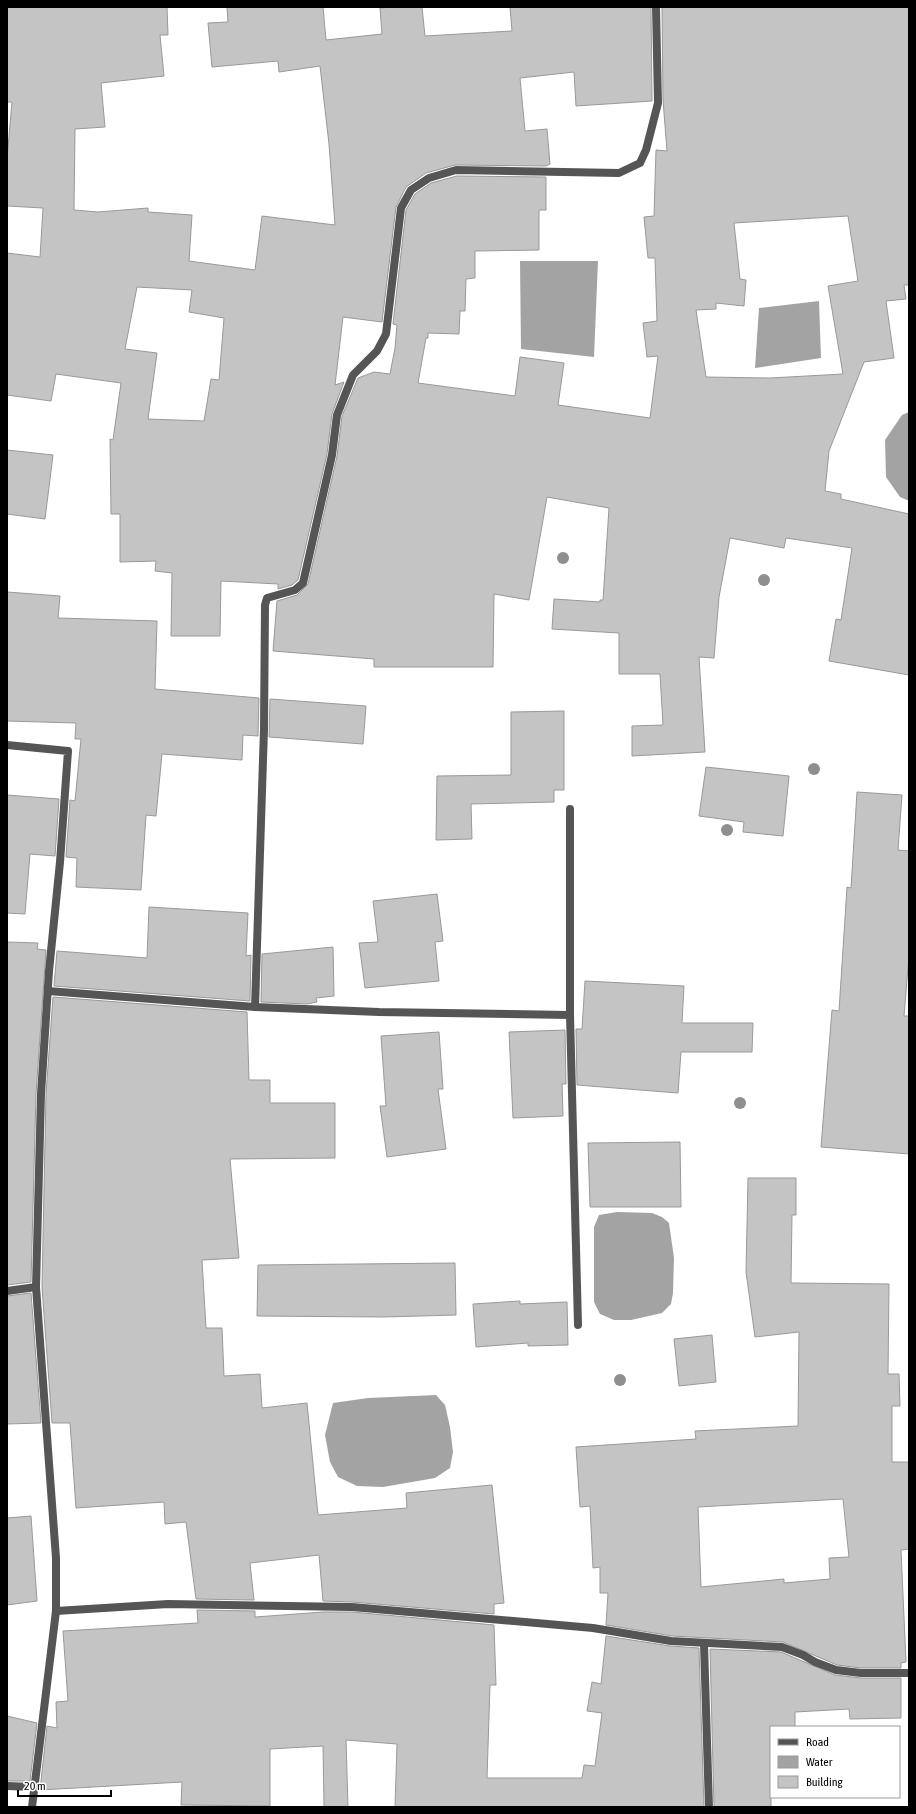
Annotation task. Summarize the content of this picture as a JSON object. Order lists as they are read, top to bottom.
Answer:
{
  "legend": ["Road", "Water", "Building"],
  "scale_bar": "20 m"
}
